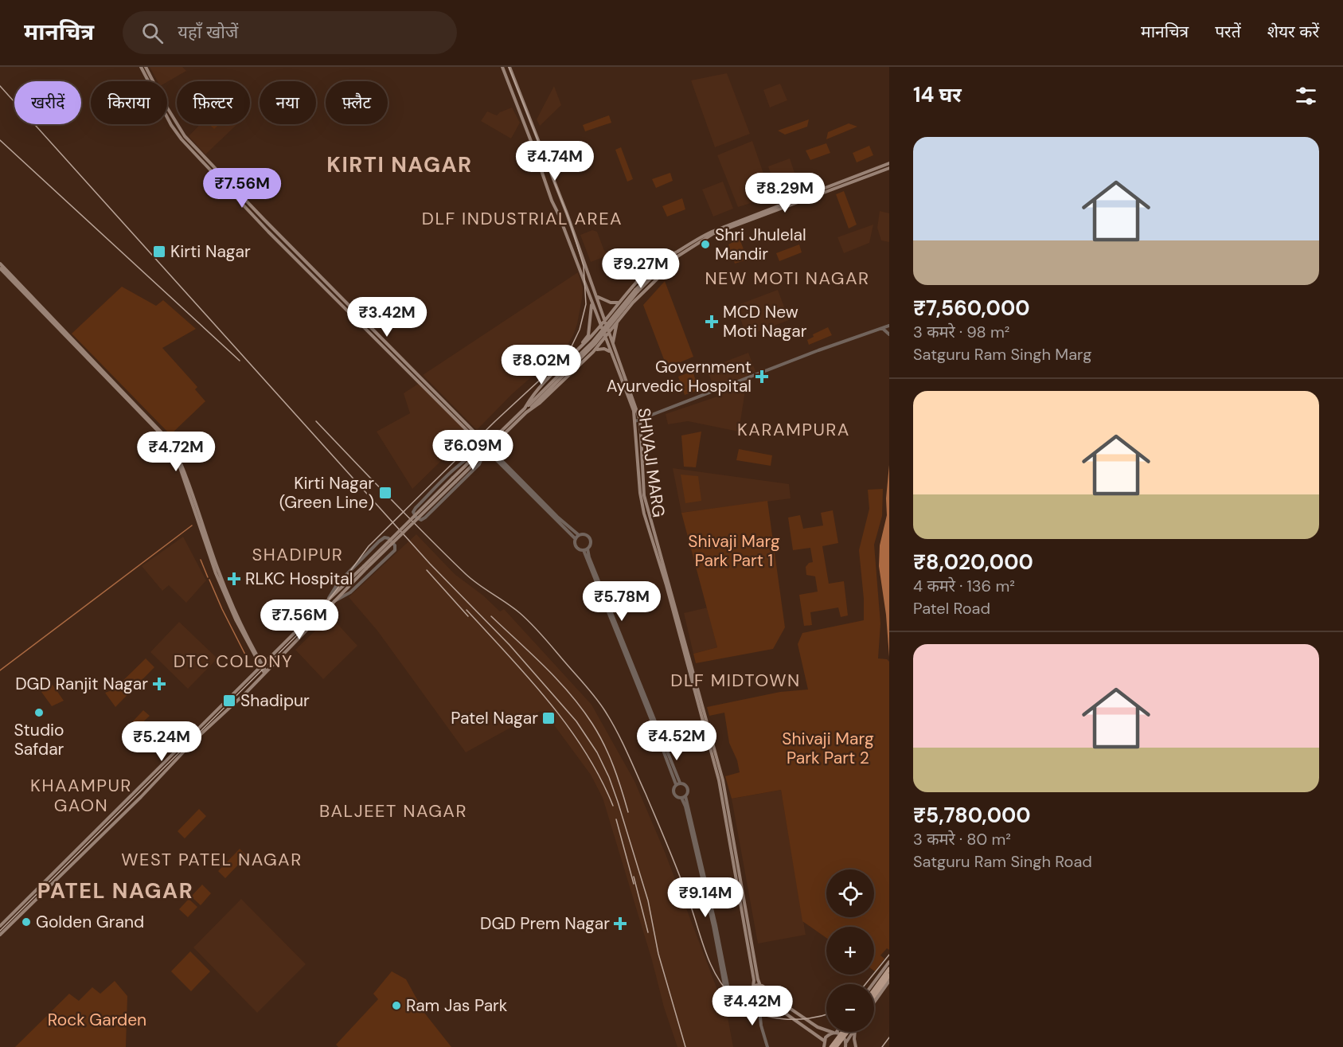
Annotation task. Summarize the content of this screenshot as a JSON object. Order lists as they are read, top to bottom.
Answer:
{
  "streets": {
    "main road": ["SHIVAJI MARG"]
  },
  "districts": [
    "KIRTI NAGAR",
    "DLF INDUSTRIAL AREA",
    "NEW MOTI NAGAR",
    "KARAMPURA",
    "SHADIPUR",
    "DTC COLONY",
    "DLF MIDTOWN",
    "KHAAMPUR GAON",
    "BALJEET NAGAR",
    "WEST PATEL NAGAR",
    "PATEL NAGAR"
  ],
  "parks": ["Shivaji Marg Park Part 1", "Shivaji Marg Park Part 2", "Rock Garden"],
  "places": {
    "other": [
      "Shri Jhulelal Mandir",
      "Studio Safdar",
      "Golden Grand",
      "Ram Jas Park"
    ],
    "transit": [
      "Kirti Nagar",
      "Kirti Nagar (Green Line)",
      "Shadipur",
      "Patel Nagar"
    ],
    "health": [
      "MCD New Moti Nagar",
      "Government Ayurvedic Hospital",
      "RLKC Hospital",
      "DGD Ranjit Nagar",
      "DGD Prem Nagar"
    ]
  },
  "page": {
    "header": "मानचित्र",
    "search": "यहाँ खोजें",
    "nav": ["मानचित्र", "परतें", "शेयर करें"],
    "heading": "14 घर",
    "chip": [
      "खरीदें",
      "किराया",
      "फ़िल्टर",
      "नया",
      "फ़्लैट"
    ],
    "list": [
      {
        "name": "₹7,560,000",
        "note": "3 कमरे · 98 m² · Satguru Ram Singh Marg"
      },
      {
        "name": "₹8,020,000",
        "note": "4 कमरे · 136 m² · Patel Road"
      },
      {
        "name": "₹5,780,000",
        "note": "3 कमरे · 80 m² · Satguru Ram Singh Road"
      }
    ],
    "price": [
      "₹4.74M",
      "₹7.56M",
      "₹8.29M",
      "₹9.27M",
      "₹3.42M",
      "₹8.02M",
      "₹6.09M",
      "₹4.72M",
      "₹5.78M",
      "₹7.56M",
      "₹4.52M",
      "₹5.24M",
      "₹9.14M",
      "₹4.42M"
    ],
    "map_buttons": ["+", "−"]
  }
}
